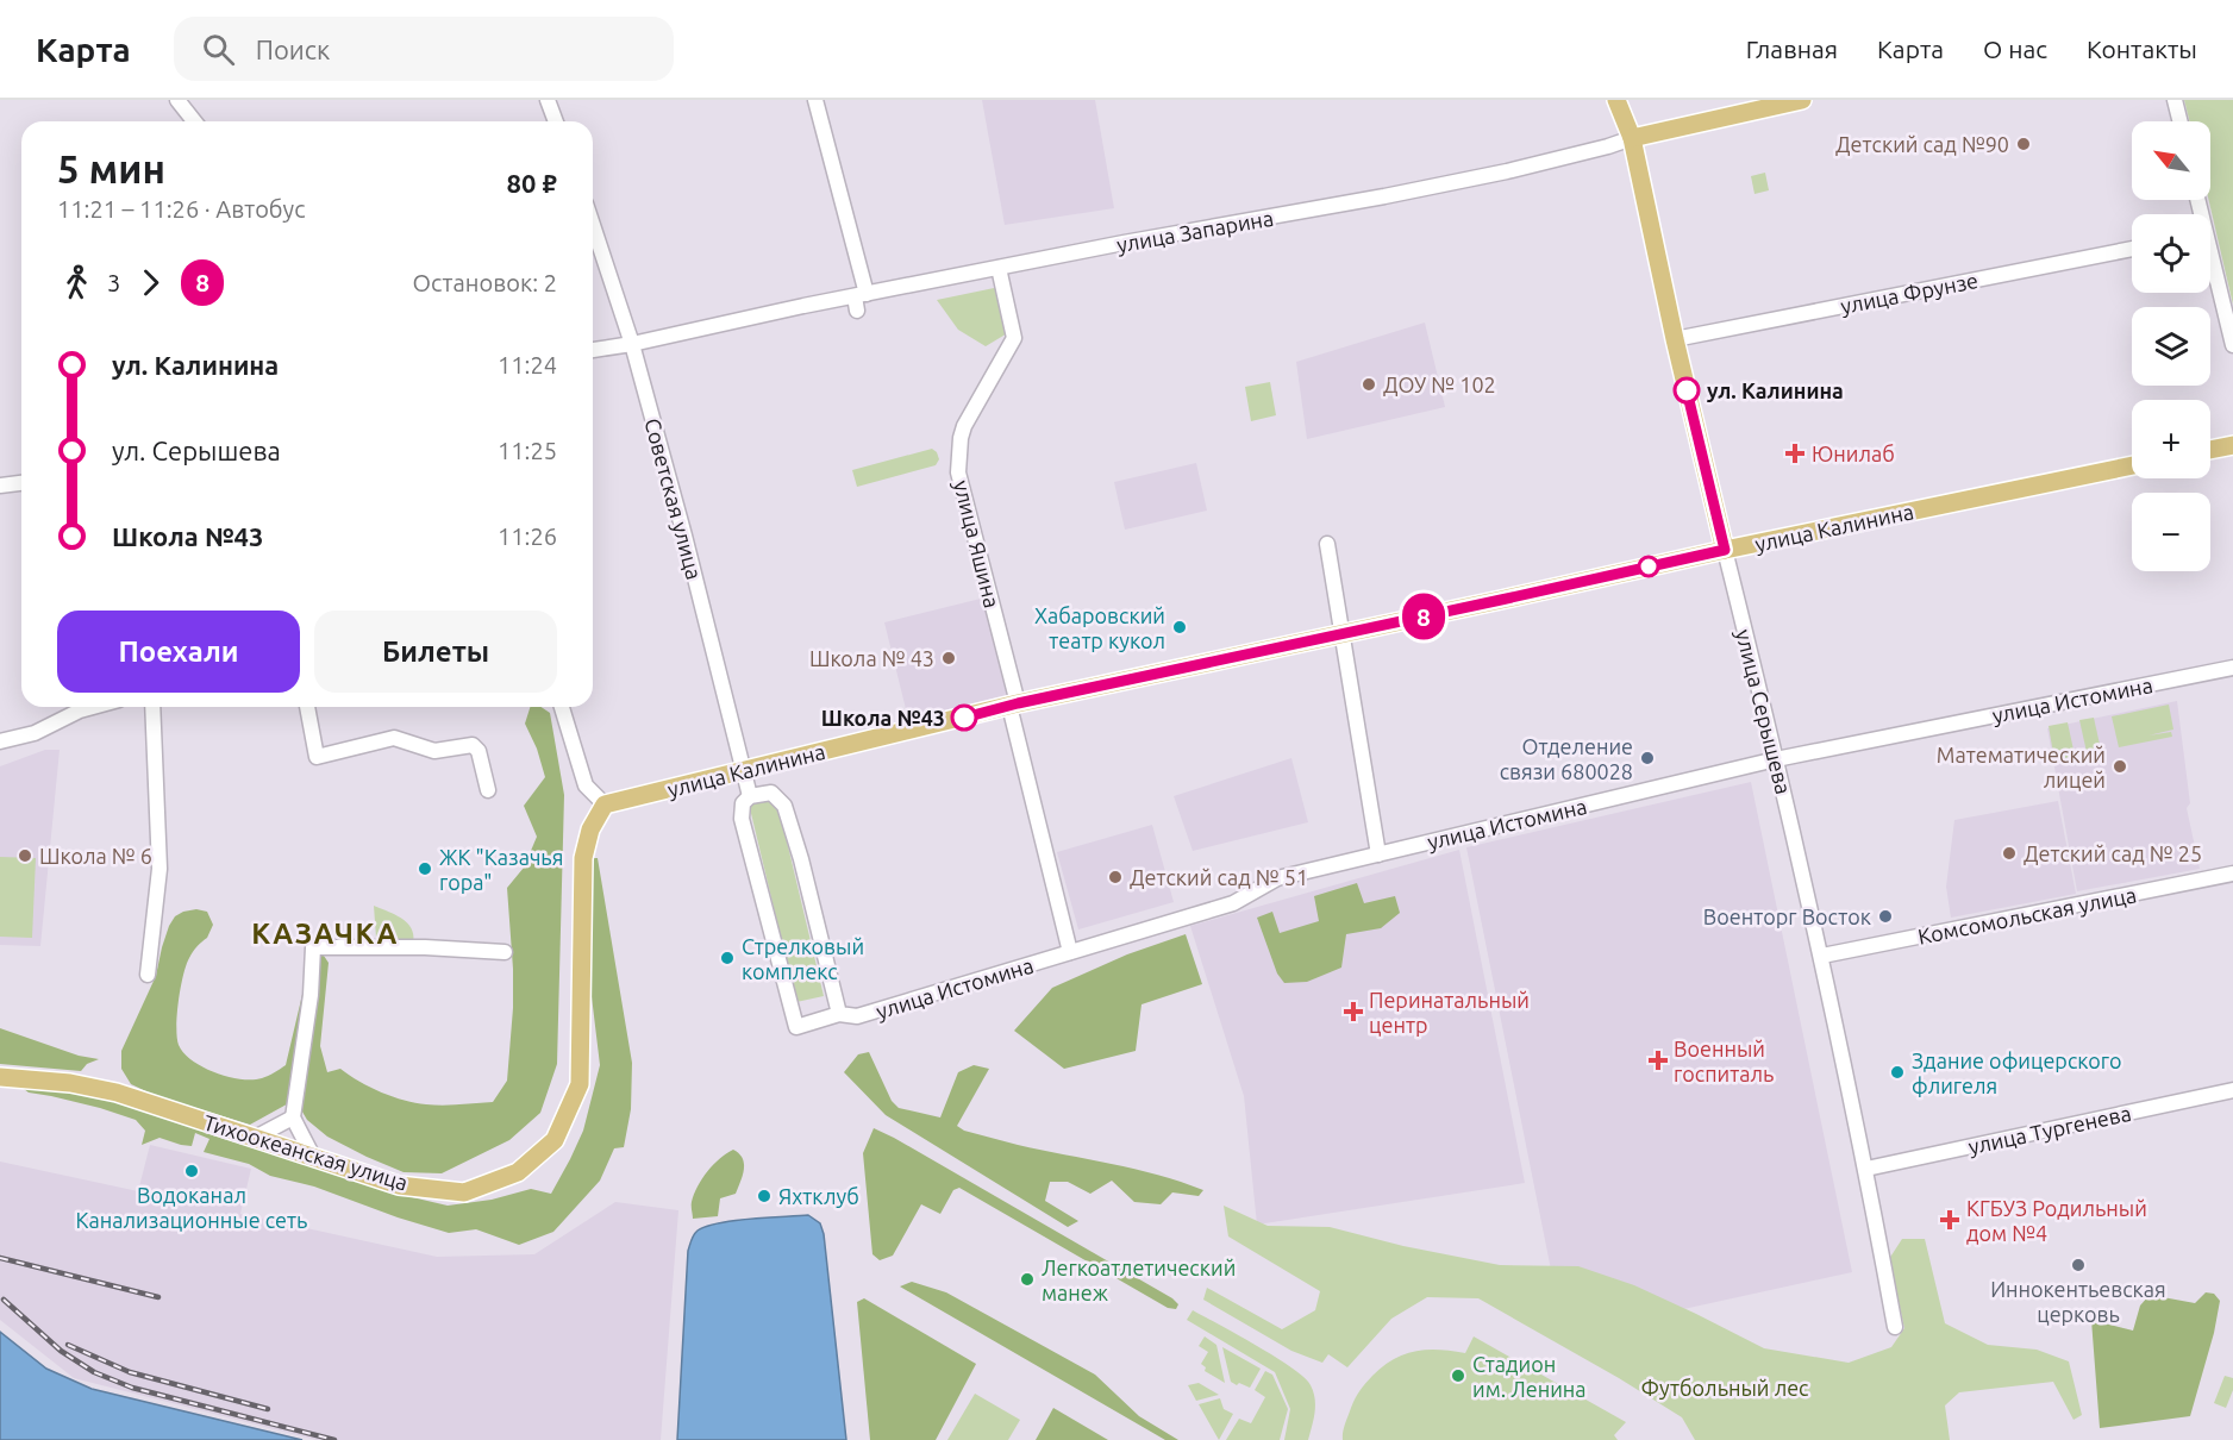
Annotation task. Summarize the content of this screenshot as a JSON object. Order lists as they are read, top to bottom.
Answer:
{
  "streets": {
    "main road": [
      "улица Запарина",
      "улица Калинина",
      "улица Серышева",
      "Тихоокеанская улица"
    ],
    "street": [
      "улица Фрунзе",
      "Советская улица",
      "улица Яшина",
      "улица Истомина",
      "Комсомольская улица",
      "улица Тургенева"
    ]
  },
  "crossings": [
    ["улица Запарина", "Советская улица"],
    ["улица Запарина", "улица Яшина"],
    ["улица Запарина", "улица Серышева"],
    ["улица Фрунзе", "улица Серышева"],
    ["Советская улица", "улица Калинина"],
    ["Советская улица", "улица Истомина"],
    ["улица Калинина", "улица Яшина"],
    ["улица Калинина", "улица Серышева"],
    ["улица Калинина", "Тихоокеанская улица"],
    ["улица Яшина", "улица Истомина"],
    ["улица Истомина", "улица Серышева"],
    ["улица Серышева", "Комсомольская улица"],
    ["улица Серышева", "улица Тургенева"]
  ],
  "districts": ["КАЗАЧКА"],
  "parks": ["Футбольный лес"],
  "places": {
    "other": [
      "Детский сад №90",
      "ДОУ № 102",
      "ул. Калинина",
      "Хабаровский театр кукол",
      "Школа № 43",
      "Школа №43",
      "Отделение связи 680028",
      "Математический лицей",
      "Детский сад № 25",
      "Школа № 6",
      "ЖК \"Казачья гора\"",
      "Детский сад № 51",
      "Военторг Восток",
      "Стрелковый комплекс",
      "Здание офицерского флигеля",
      "Водоканал Канализационные сеть",
      "Яхтклуб",
      "Иннокентьевская церковь",
      "Легкоатлетический манеж",
      "Стадион им. Ленина"
    ],
    "health": [
      "Юнилаб",
      "Перинатальный центр",
      "Военный госпиталь",
      "КГБУЗ Родильный дом №4"
    ]
  },
  "lines": ["bus line 8"],
  "north": "top left",
  "page": {
    "header": "Карта",
    "search": "Поиск",
    "nav": [
      "Главная",
      "Карта",
      "О нас",
      "Контакты"
    ],
    "on_map": "8",
    "map_buttons": ["+", "−"],
    "heading": ["5 мин", "11:21 – 11:26 · Автобус", "80 ₽"],
    "legs": ["3", "8", "Остановок: 2"],
    "list": [
      {
        "name": "ул. Калинина",
        "value": "11:24"
      },
      {
        "name": "ул. Серышева",
        "value": "11:25"
      },
      {
        "name": "Школа №43",
        "value": "11:26"
      }
    ],
    "buttons": ["Поехали", "Билеты"]
  }
}
